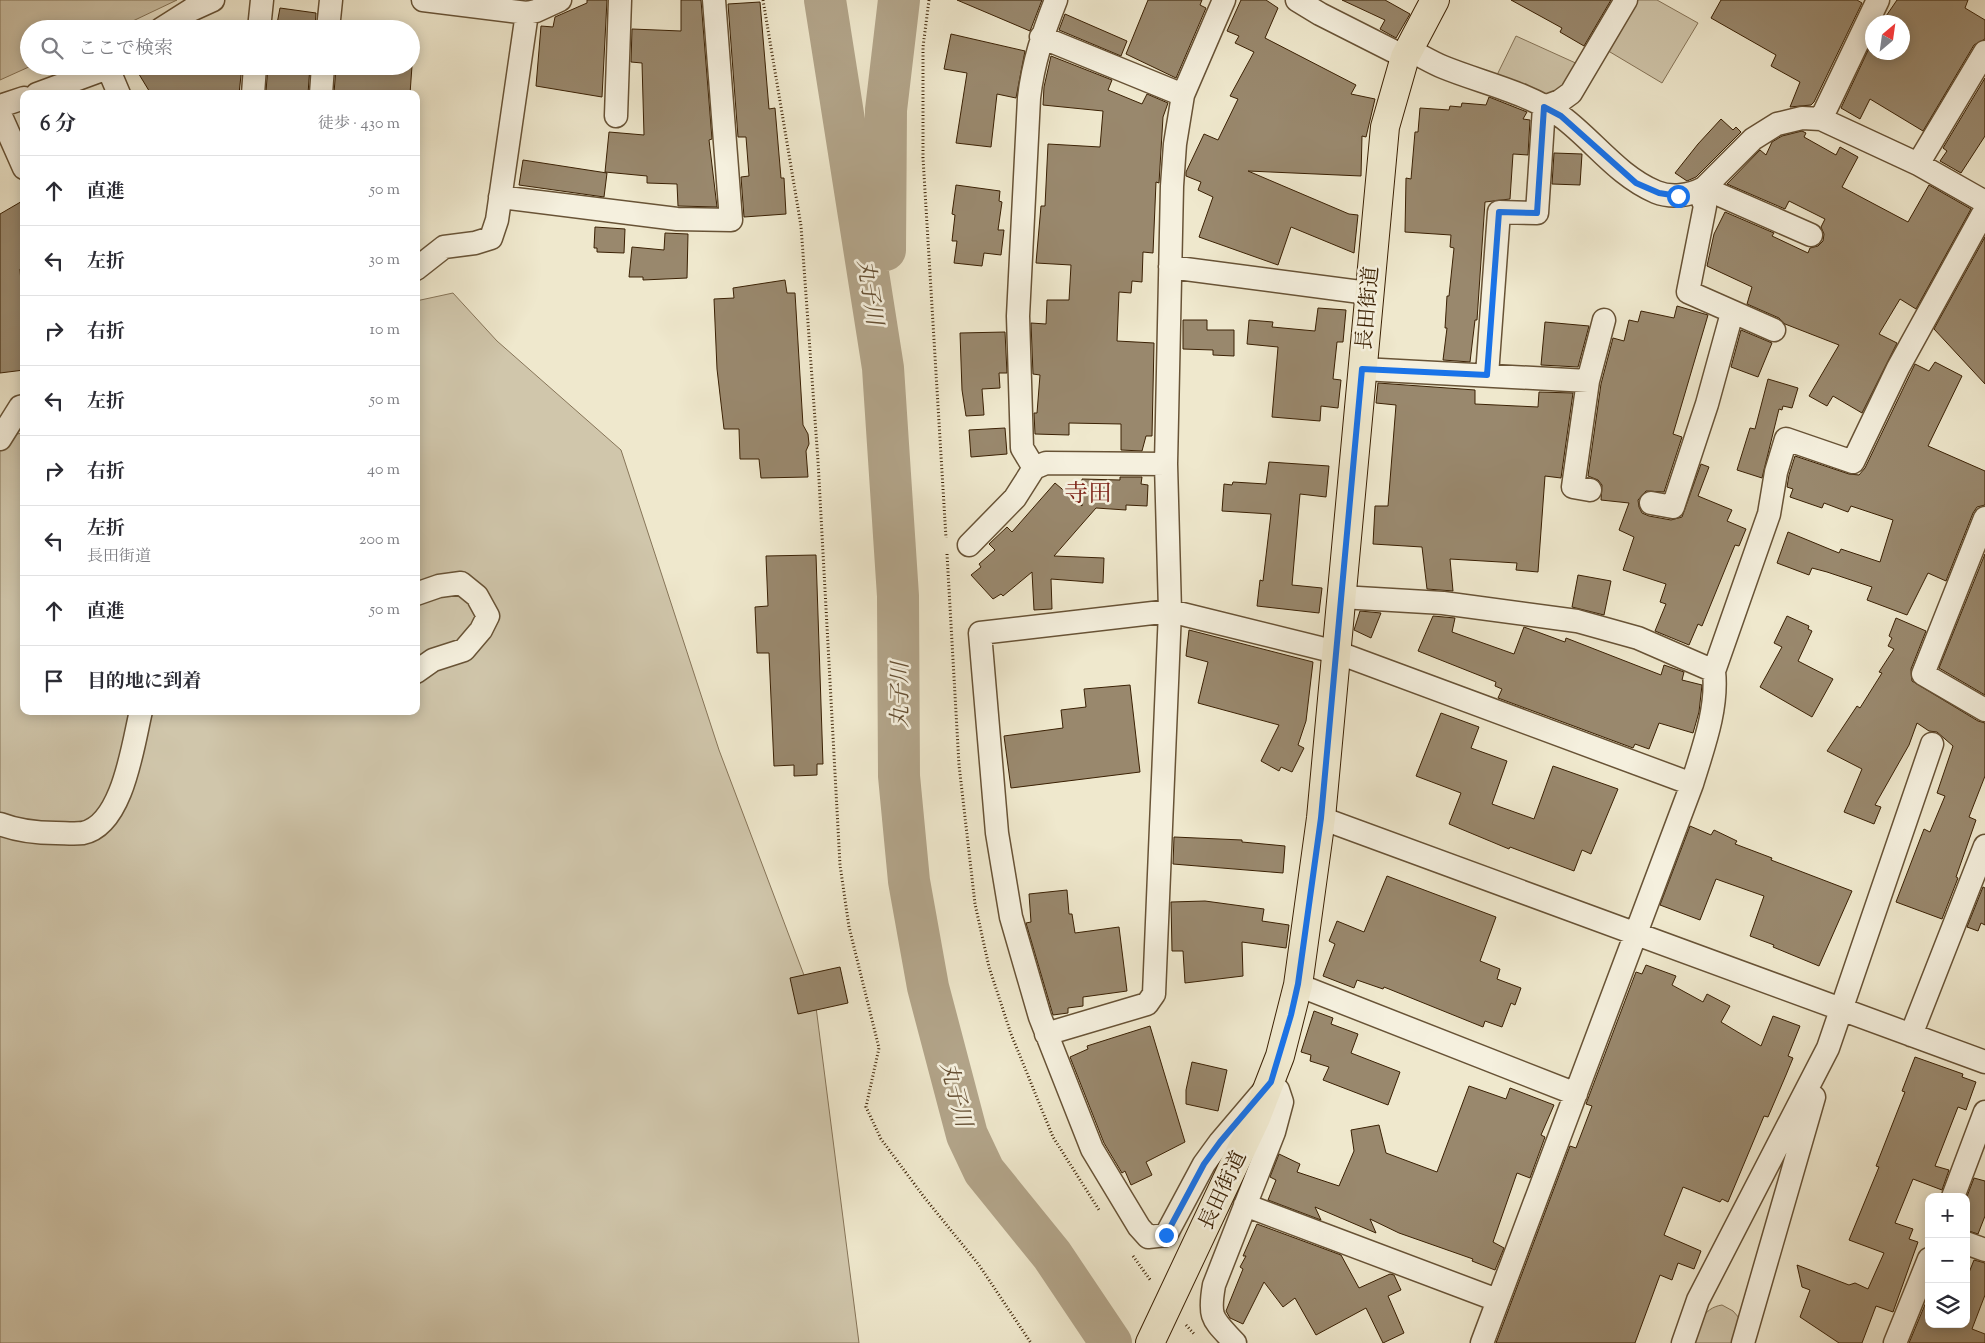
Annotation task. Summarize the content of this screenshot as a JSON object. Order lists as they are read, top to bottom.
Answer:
{
  "streets": {
    "main road": ["長田街道"]
  },
  "districts": ["寺田"],
  "water": ["丸子川"],
  "north": "top right",
  "page": {
    "search": "ここで検索",
    "heading": ["6 分", "徒歩 · 430 m"],
    "list": [
      ["直進", "50 m"],
      ["左折", "30 m"],
      ["右折", "10 m"],
      ["左折", "50 m"],
      ["右折", "40 m"],
      ["左折", "長田街道", "200 m"],
      ["直進", "50 m"],
      "目的地に到着"
    ],
    "map_buttons": ["+", "−"]
  }
}
